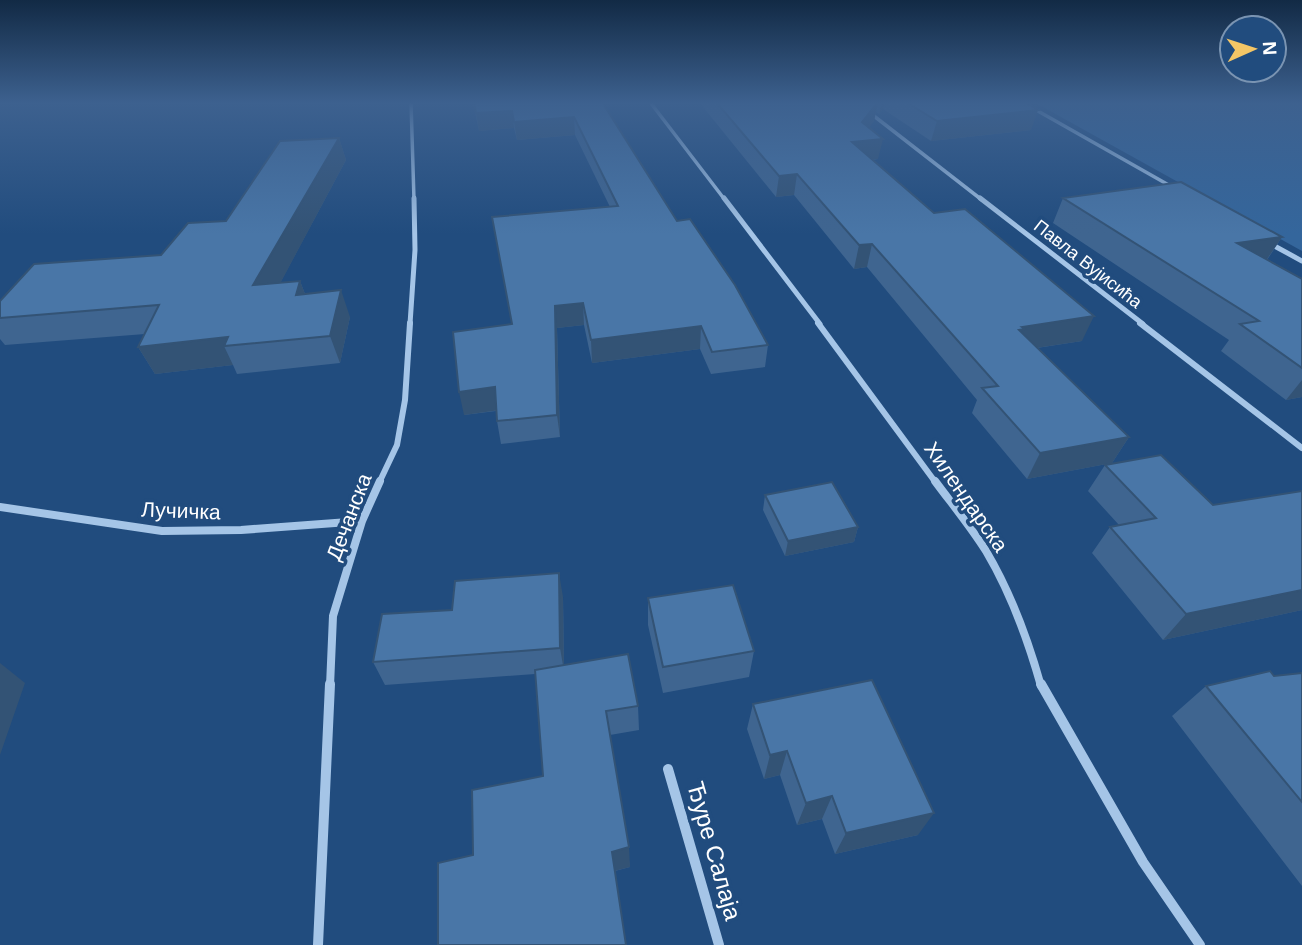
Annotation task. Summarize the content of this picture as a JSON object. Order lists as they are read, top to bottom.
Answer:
{
  "streets": {
    "street": [
      "Павла Вујисића",
      "Хилендарска",
      "Лучичка",
      "Дечанска",
      "Ђуре Салаја"
    ]
  },
  "crossings": [
    ["Лучичка", "Дечанска"]
  ],
  "north": "right"
}
